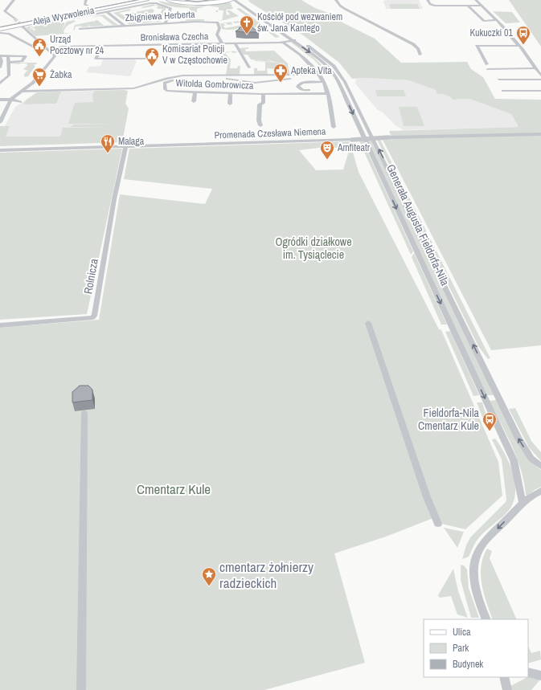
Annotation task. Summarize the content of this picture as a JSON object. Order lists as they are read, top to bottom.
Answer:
{
  "streets": {
    "main road": ["Aleja Wyzwolenia"],
    "street": [
      "Zbigniewa Herberta",
      "Bronisława Czecha",
      "Witolda Gombrowicza",
      "Promenada Czesława Niemena",
      "Generała Augusta Fieldorfa-Nila",
      "Rolnicza"
    ]
  },
  "crossings": [
    ["Zbigniewa Herberta", "Bronisława Czecha"],
    ["Bronisława Czecha", "Generała Augusta Fieldorfa-Nila"],
    ["Promenada Czesława Niemena", "Rolnicza"]
  ],
  "parks": ["Ogródki działkowe im. Tysiąclecie", "Cmentarz Kule"],
  "places": {
    "church": ["Kościół pod wezwaniem św. Jana Kantego"],
    "bus stop": ["Kukuczki 01", "Fieldorfa-Nila Cmentarz Kule"],
    "public building": ["Urząd Pocztowy nr 24", "Komisariat Policji V w Częstochowie"],
    "pharmacy": ["Apteka Vita"],
    "supermarket": ["Żabka"],
    "restaurant": ["Malaga"],
    "theatre": ["Amfiteatr"],
    "place": ["cmentarz żołnierzy radzieckich"]
  },
  "legend": ["Ulica", "Park", "Budynek"]
}
